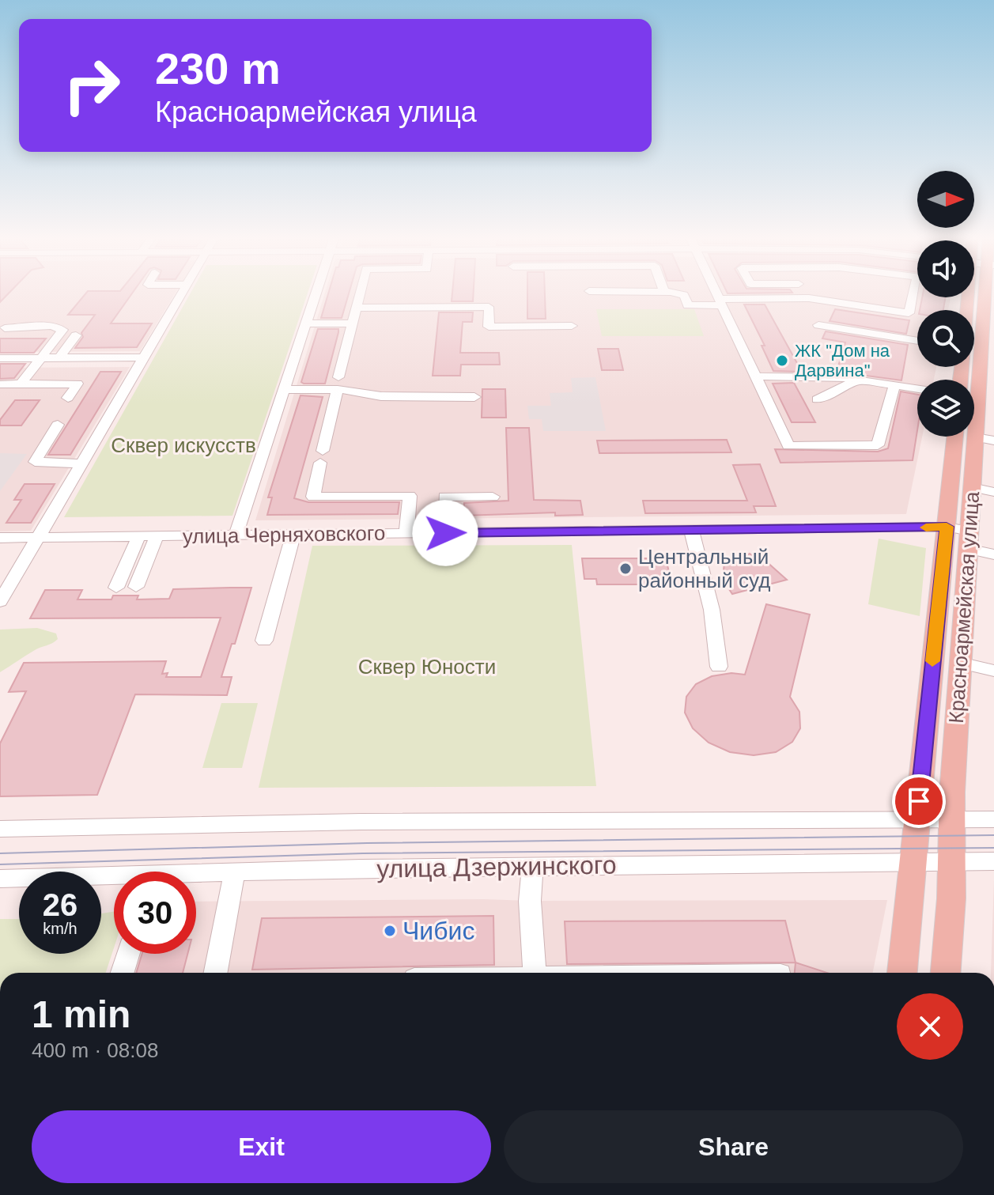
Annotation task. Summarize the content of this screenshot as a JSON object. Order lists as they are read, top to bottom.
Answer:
{
  "streets": {
    "main road": ["Красноармейская улица"],
    "street": ["улица Черняховского", "улица Дзержинского"]
  },
  "crossings": [
    ["улица Черняховского", "Красноармейская улица"],
    ["Красноармейская улица", "улица Дзержинского"]
  ],
  "parks": ["Сквер искусств", "Сквер Юности"],
  "places": ["ЖК \"Дом на Дарвина\"", "Центральный районный суд", "Чибис"],
  "north": "right",
  "page": {
    "turn": ["230 m", "Красноармейская улица"],
    "speed": "26 km/h",
    "limit": "30",
    "heading": ["1 min", "400 m · 08:08"],
    "buttons": ["Exit", "Share"]
  }
}
